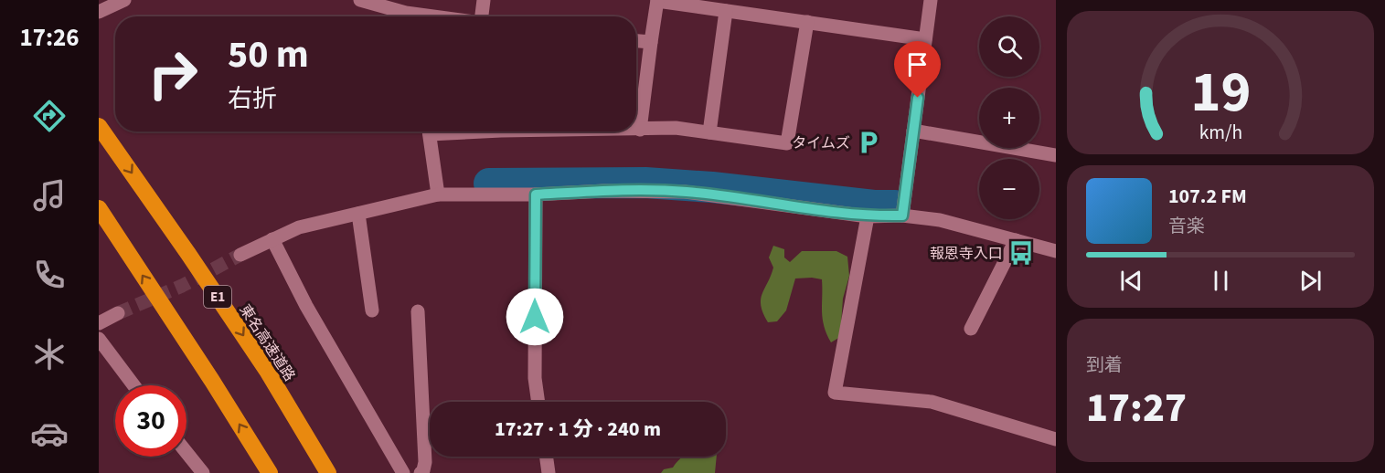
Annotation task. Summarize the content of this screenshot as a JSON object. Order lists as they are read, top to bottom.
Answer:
{
  "streets": {
    "highway": ["E1", "東名高速道路"]
  },
  "places": {
    "parking": ["タイムズ"],
    "bus stop": ["報恩寺入口"]
  },
  "page": {
    "tabs": "17:26",
    "map_buttons": ["+", "−"],
    "turn": ["50 m", "右折"],
    "song": ["107.2 FM", "音楽"],
    "tile": ["到着", "17:27"],
    "limit": "30",
    "trip": "17:27 · 1 分 · 240 m",
    "gauge": ["19", "km/h"]
  }
}
